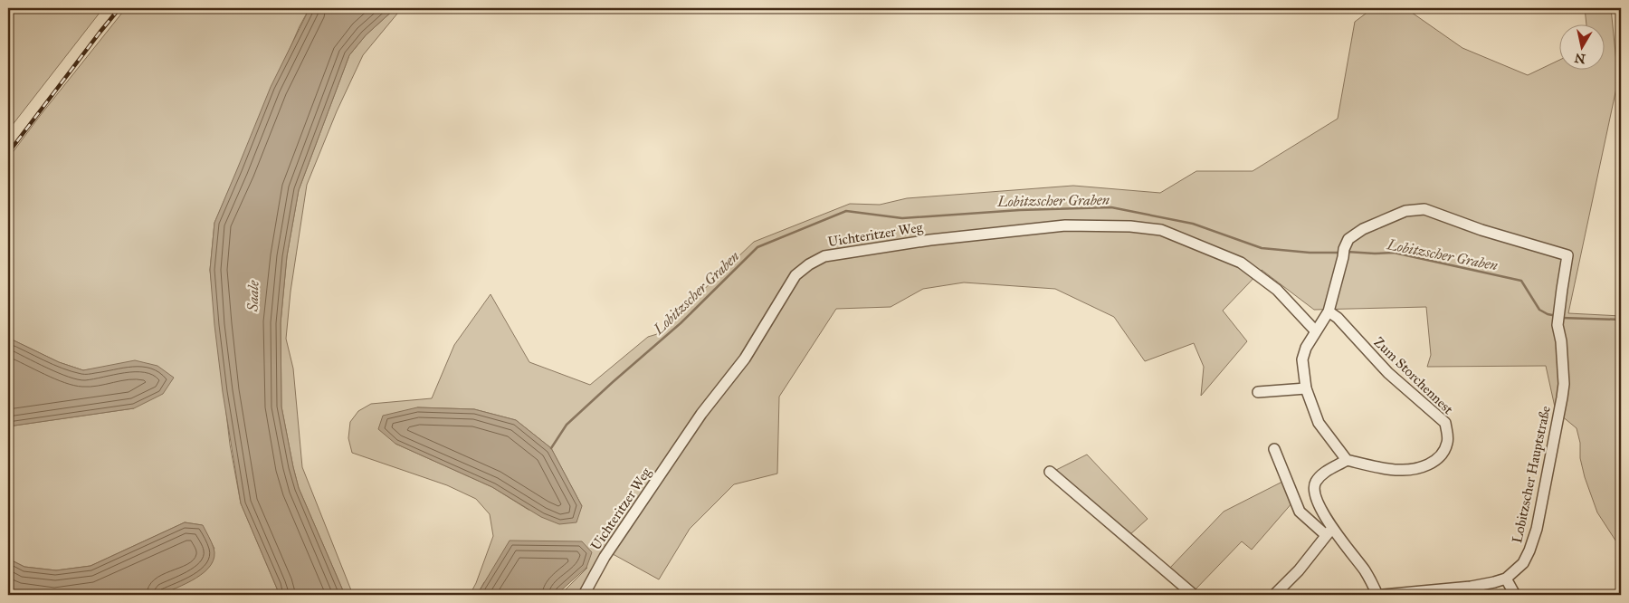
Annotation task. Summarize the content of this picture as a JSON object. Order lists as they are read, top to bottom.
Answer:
{
  "streets": {
    "street": ["Uichteritzer Weg", "Zum Storchennest", "Lobitzscher Hauptstraße"]
  },
  "crossings": [
    ["Zum Storchennest", "Lobitzscher Hauptstraße"]
  ],
  "water": ["Lobitzscher Graben", "Saale"],
  "north": "bottom"
}
